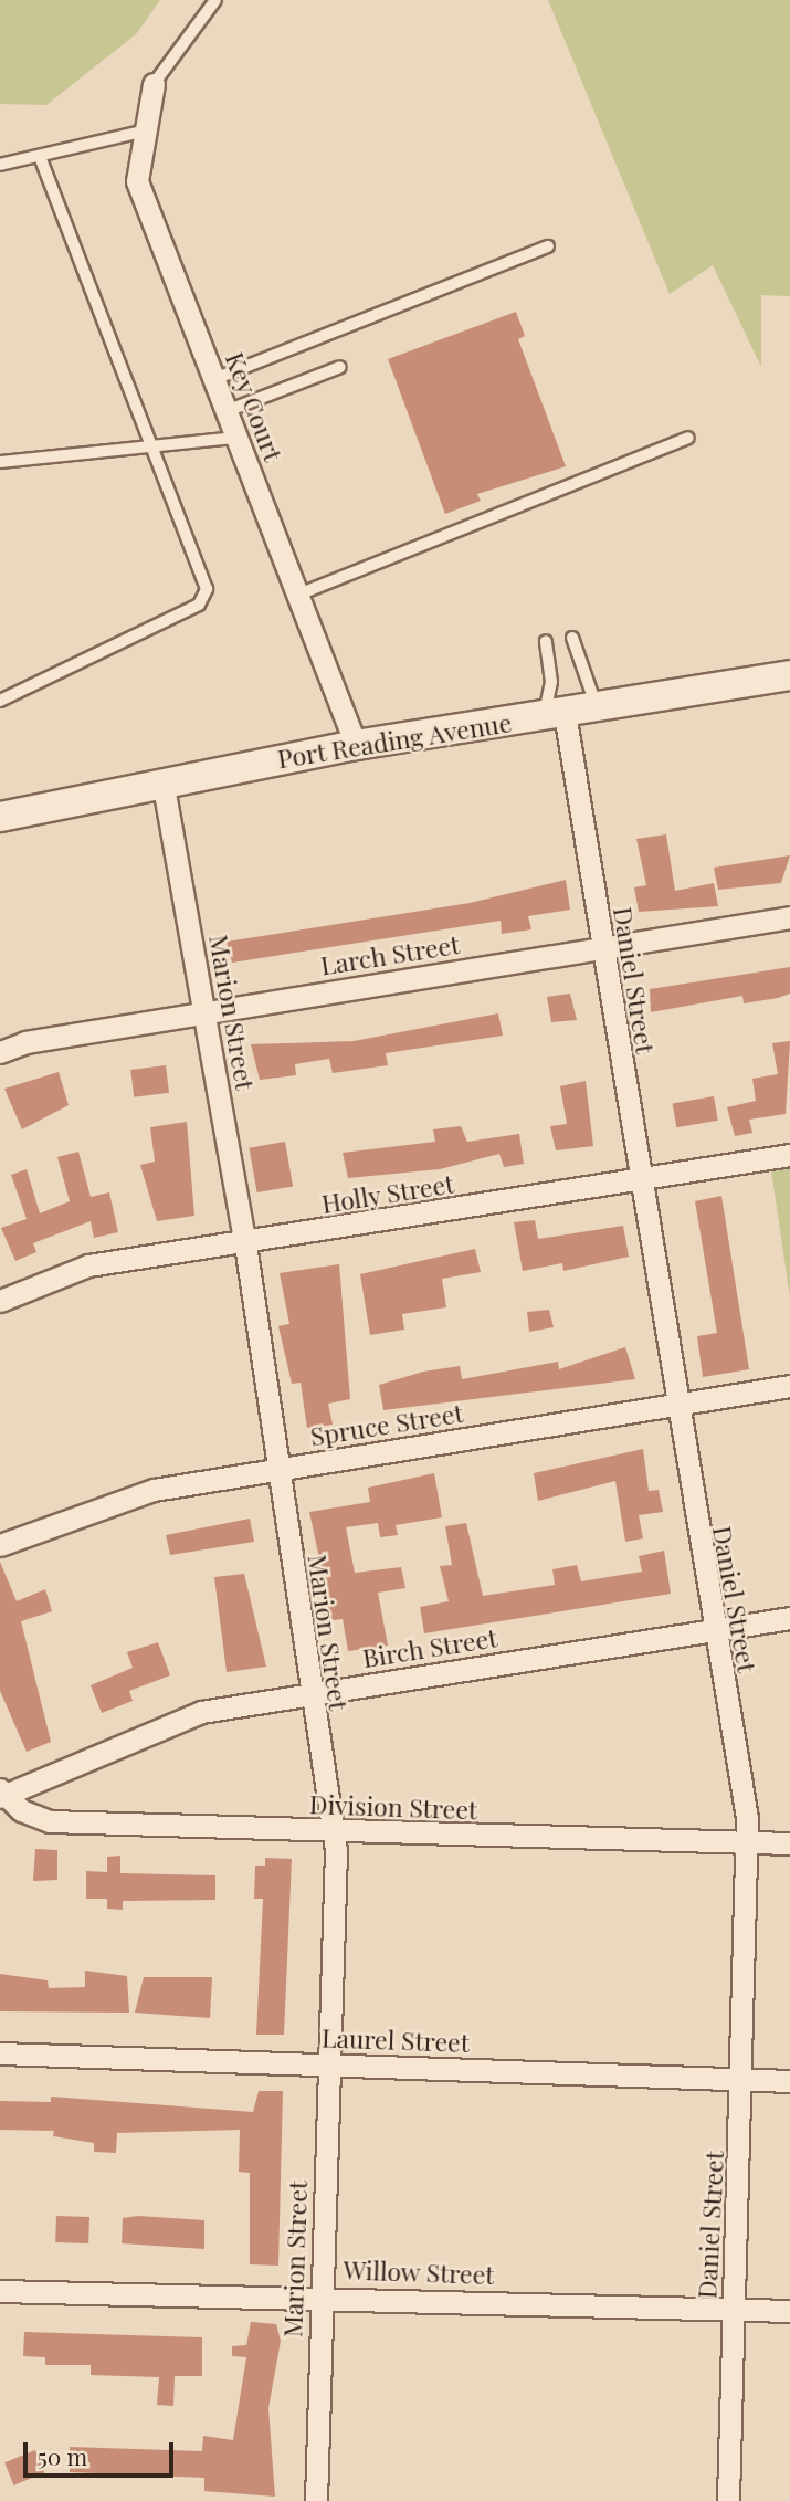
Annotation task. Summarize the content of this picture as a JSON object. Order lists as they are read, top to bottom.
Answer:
{
  "streets": {
    "street": [
      "Key Court",
      "Port Reading Avenue",
      "Larch Street",
      "Daniel Street",
      "Marion Street",
      "Holly Street",
      "Spruce Street",
      "Birch Street",
      "Division Street",
      "Laurel Street",
      "Willow Street"
    ]
  },
  "crossings": [
    ["Key Court", "Port Reading Avenue"],
    ["Port Reading Avenue", "Daniel Street"],
    ["Port Reading Avenue", "Marion Street"],
    ["Larch Street", "Daniel Street"],
    ["Larch Street", "Marion Street"],
    ["Daniel Street", "Holly Street"],
    ["Daniel Street", "Spruce Street"],
    ["Daniel Street", "Birch Street"],
    ["Daniel Street", "Division Street"],
    ["Daniel Street", "Laurel Street"],
    ["Daniel Street", "Willow Street"],
    ["Marion Street", "Holly Street"],
    ["Marion Street", "Spruce Street"],
    ["Marion Street", "Birch Street"],
    ["Marion Street", "Division Street"],
    ["Marion Street", "Laurel Street"],
    ["Marion Street", "Willow Street"],
    ["Birch Street", "Division Street"]
  ],
  "scale_bar": "50 m"
}
